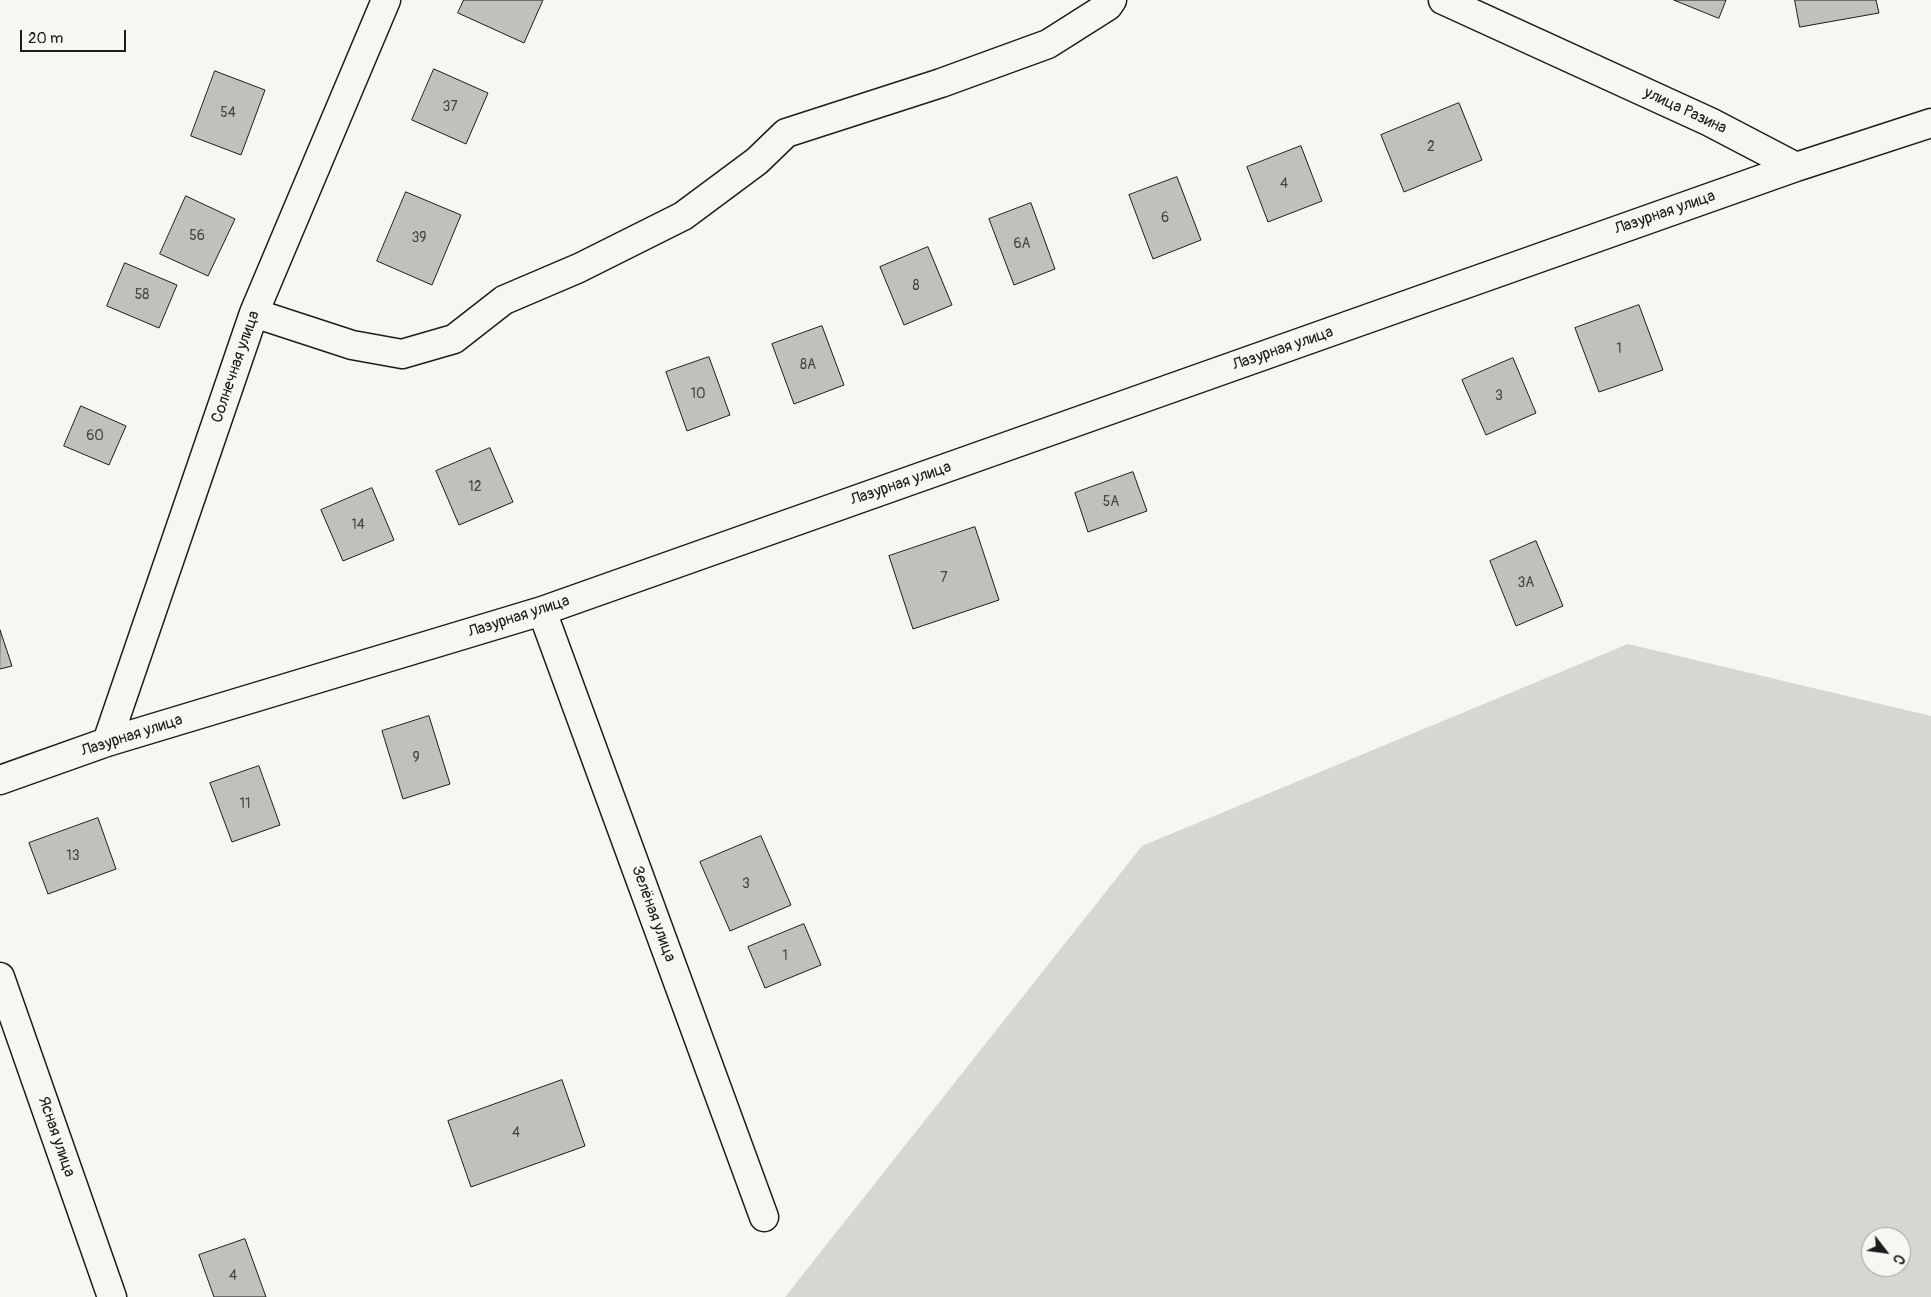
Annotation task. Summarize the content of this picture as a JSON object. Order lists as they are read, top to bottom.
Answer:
{
  "streets": {
    "street": [
      "улица Разина",
      "Лазурная улица",
      "Солнечная улица",
      "Зелёная улица",
      "Ясная улица"
    ]
  },
  "crossings": [
    ["улица Разина", "Лазурная улица"],
    ["Лазурная улица", "Солнечная улица"],
    ["Лазурная улица", "Зелёная улица"]
  ],
  "house_numbers": [
    "37",
    "54",
    "2",
    "4",
    "6",
    "56",
    "39",
    "6А",
    "8",
    "58",
    "1",
    "8А",
    "10",
    "3",
    "60",
    "12",
    "5А",
    "14",
    "7",
    "3А",
    "9",
    "11",
    "13",
    "3",
    "1",
    "4",
    "4"
  ],
  "scale_bar": "20 m",
  "north": "bottom right"
}
